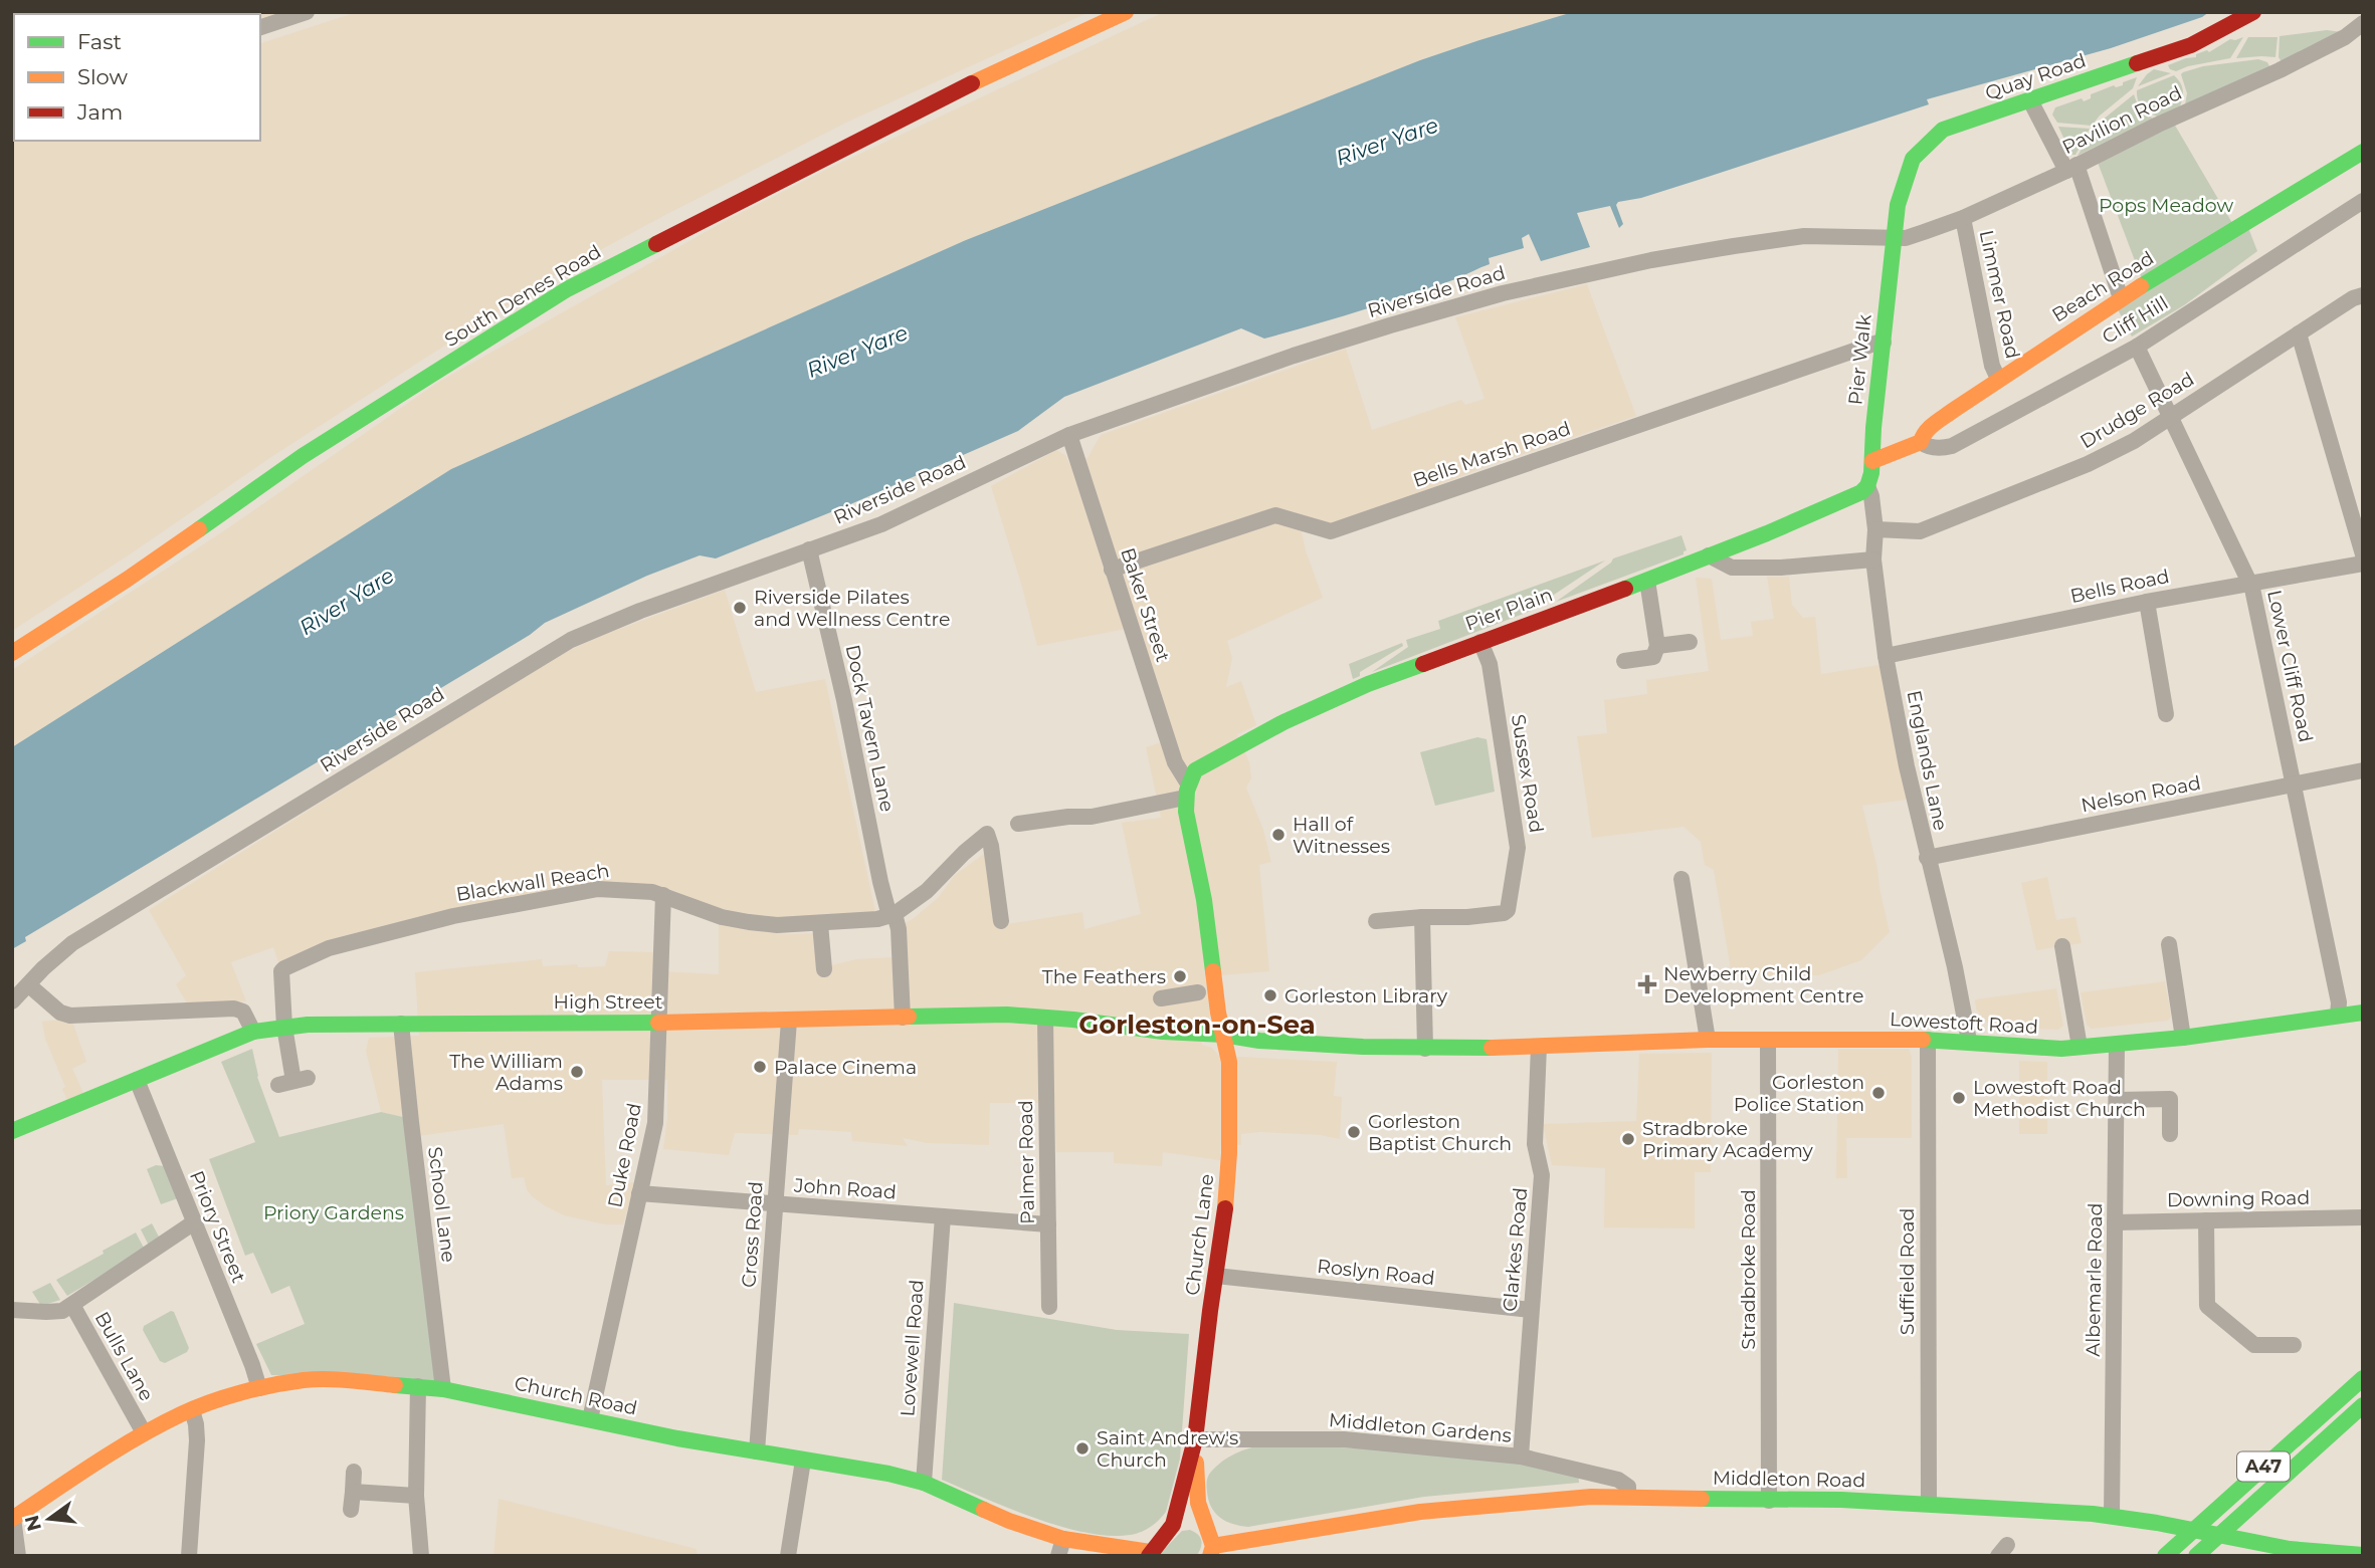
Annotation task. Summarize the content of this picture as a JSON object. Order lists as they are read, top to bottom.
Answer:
{
  "streets": {
    "main road": [
      "Quay Road",
      "Beach Road",
      "South Denes Road",
      "Pier Walk",
      "Baker Street",
      "Pier Plain",
      "High Street",
      "Lowestoft Road",
      "Church Lane",
      "Church Road",
      "A47",
      "Middleton Road"
    ],
    "street": [
      "Pavilion Road",
      "Riverside Road",
      "Limmer Road",
      "Cliff Hill",
      "Drudge Road",
      "Bells Marsh Road",
      "Bells Road",
      "Lower Cliff Road",
      "Dock Tavern Lane",
      "Englands Lane",
      "Sussex Road",
      "Nelson Road",
      "Blackwall Reach",
      "Duke Road",
      "Palmer Road",
      "John Road",
      "Downing Road",
      "School Lane",
      "Priory Street",
      "Cross Road",
      "Clarkes Road",
      "Stradbroke Road",
      "Roslyn Road",
      "Suffield Road",
      "Albemarle Road",
      "Lovewell Road",
      "Bulls Lane",
      "Middleton Gardens"
    ]
  },
  "crossings": [
    ["Quay Road", "Pavilion Road"],
    ["Quay Road", "Riverside Road"],
    ["Quay Road", "Pier Walk"],
    ["Pavilion Road", "Riverside Road"],
    ["Pavilion Road", "Limmer Road"],
    ["Pavilion Road", "Pier Walk"],
    ["Beach Road", "Limmer Road"],
    ["Beach Road", "Cliff Hill"],
    ["Beach Road", "Pier Walk"],
    ["Riverside Road", "Pier Walk"],
    ["Riverside Road", "Baker Street"],
    ["Riverside Road", "Dock Tavern Lane"],
    ["Cliff Hill", "Lower Cliff Road"],
    ["Pier Walk", "Bells Marsh Road"],
    ["Pier Walk", "Pier Plain"],
    ["Pier Walk", "Englands Lane"],
    ["Drudge Road", "Lower Cliff Road"],
    ["Drudge Road", "Englands Lane"],
    ["Bells Marsh Road", "Baker Street"],
    ["Bells Road", "Lower Cliff Road"],
    ["Bells Road", "Englands Lane"],
    ["Baker Street", "Pier Plain"],
    ["Baker Street", "High Street"],
    ["Baker Street", "Lowestoft Road"],
    ["Baker Street", "Church Lane"],
    ["Pier Plain", "Englands Lane"],
    ["Pier Plain", "Sussex Road"],
    ["Lower Cliff Road", "Nelson Road"],
    ["Lower Cliff Road", "Lowestoft Road"],
    ["Dock Tavern Lane", "Blackwall Reach"],
    ["Dock Tavern Lane", "High Street"],
    ["Englands Lane", "Nelson Road"],
    ["Englands Lane", "Lowestoft Road"],
    ["Blackwall Reach", "High Street"],
    ["Blackwall Reach", "Duke Road"],
    ["High Street", "Lowestoft Road"],
    ["High Street", "Duke Road"],
    ["High Street", "Palmer Road"],
    ["High Street", "School Lane"],
    ["High Street", "Priory Street"],
    ["High Street", "Cross Road"],
    ["High Street", "Church Lane"],
    ["Lowestoft Road", "Church Lane"],
    ["Lowestoft Road", "Clarkes Road"],
    ["Lowestoft Road", "Stradbroke Road"],
    ["Lowestoft Road", "Suffield Road"],
    ["Lowestoft Road", "Albemarle Road"],
    ["Duke Road", "John Road"],
    ["Duke Road", "Church Road"],
    ["Palmer Road", "John Road"],
    ["John Road", "Cross Road"],
    ["John Road", "Lovewell Road"],
    ["Downing Road", "Albemarle Road"],
    ["School Lane", "Church Road"],
    ["Priory Street", "Church Road"],
    ["Cross Road", "Church Road"],
    ["Church Lane", "Roslyn Road"],
    ["Church Lane", "Church Road"],
    ["Church Lane", "Middleton Gardens"],
    ["Church Lane", "Middleton Road"],
    ["Clarkes Road", "Roslyn Road"],
    ["Clarkes Road", "Middleton Gardens"],
    ["Stradbroke Road", "Middleton Road"],
    ["Suffield Road", "Middleton Road"],
    ["Albemarle Road", "Middleton Road"],
    ["Lovewell Road", "Church Road"],
    ["Middleton Gardens", "Middleton Road"]
  ],
  "districts": ["Gorleston-on-Sea"],
  "water": ["River Yare"],
  "parks": ["Pops Meadow", "Priory Gardens"],
  "places": {
    "other": [
      "Riverside Pilates and Wellness Centre",
      "Hall of Witnesses",
      "The Feathers",
      "Gorleston Library",
      "Palace Cinema",
      "The William Adams",
      "Gorleston Police Station",
      "Lowestoft Road Methodist Church",
      "Gorleston Baptist Church",
      "Stradbroke Primary Academy",
      "Saint Andrew's Church"
    ],
    "health": ["Newberry Child Development Centre"]
  },
  "legend": ["Fast", "Slow", "Jam"],
  "north": "left"
}
